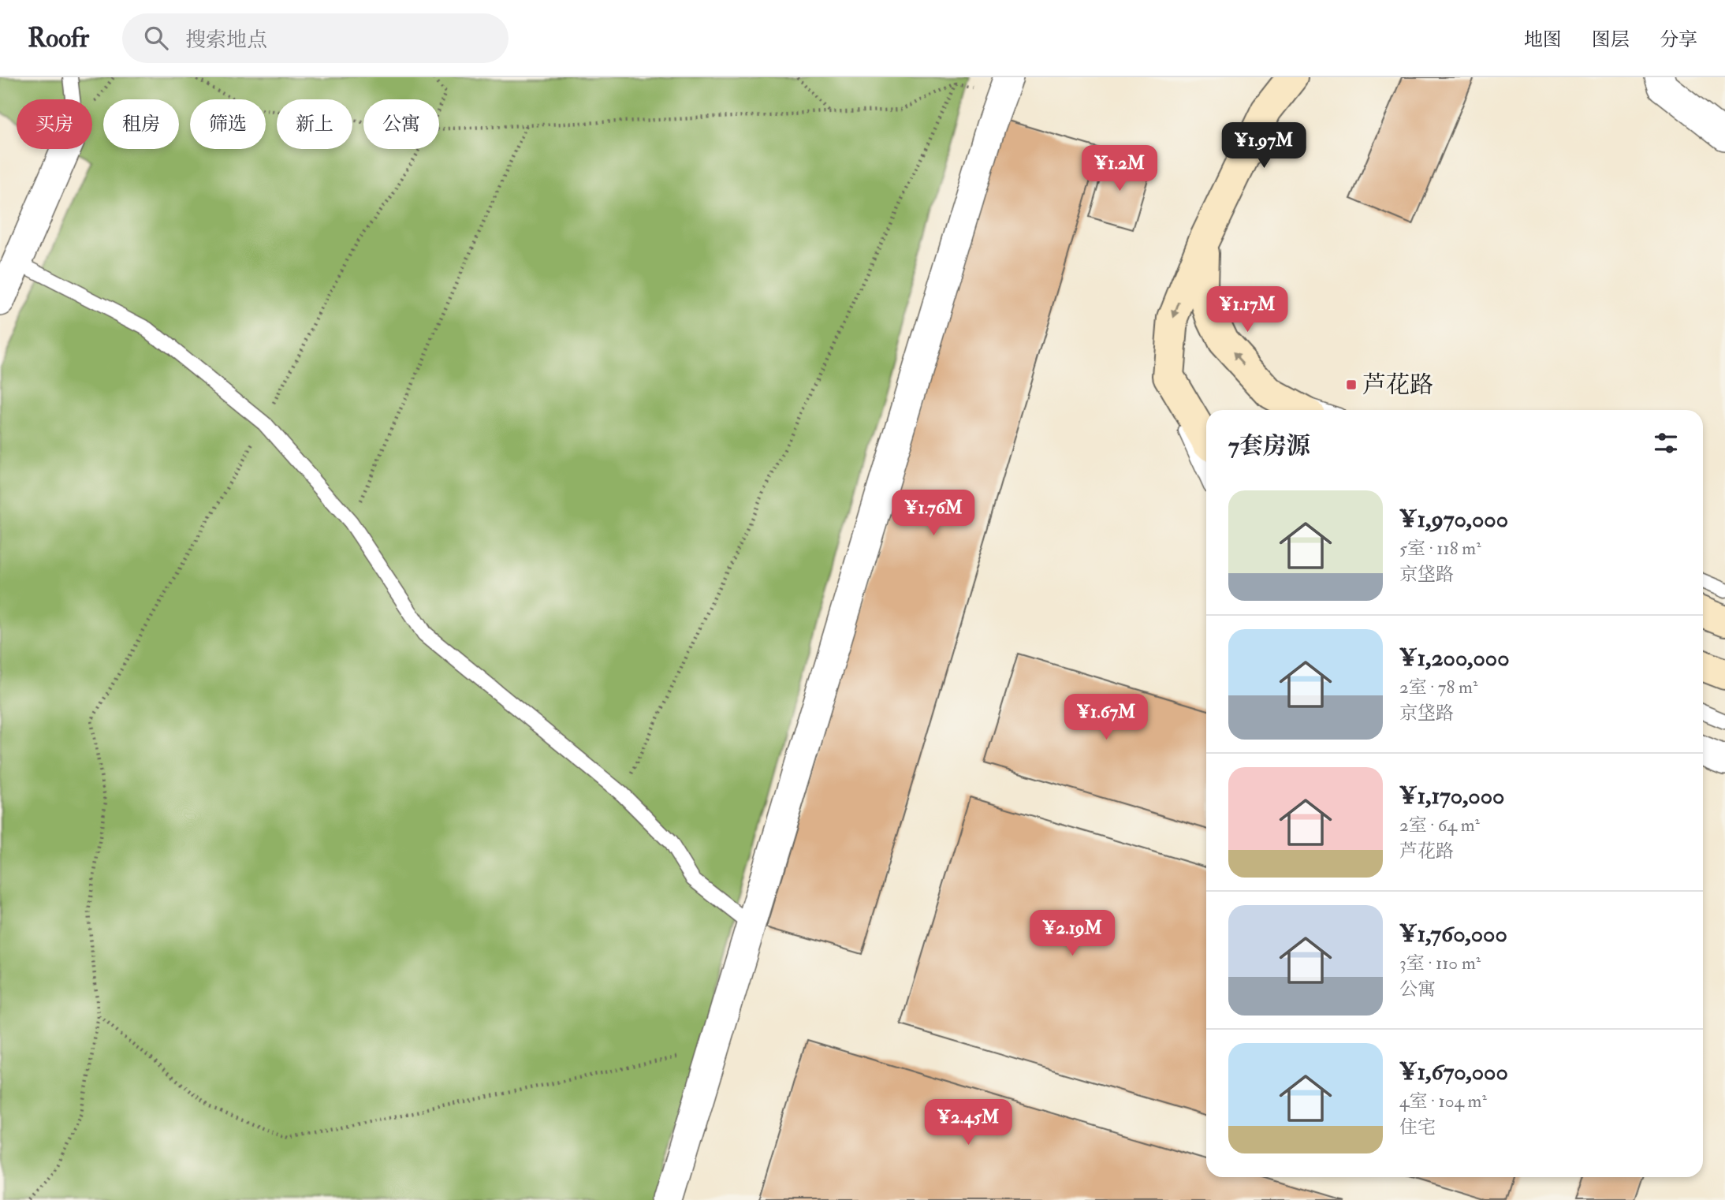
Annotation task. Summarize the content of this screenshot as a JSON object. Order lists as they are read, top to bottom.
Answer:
{
  "places": {
    "transit": ["芦花路"]
  },
  "page": {
    "header": "Roofr",
    "search": "搜索地点",
    "nav": ["地图", "图层", "分享"],
    "chip": [
      "买房",
      "租房",
      "筛选",
      "新上",
      "公寓"
    ],
    "price": [
      "¥1.97M",
      "¥1.2M",
      "¥1.17M",
      "¥1.76M",
      "¥1.67M",
      "¥2.19M",
      "¥2.45M"
    ],
    "heading": "7套房源",
    "list": [
      {
        "name": "¥1,970,000",
        "note": "5室 · 118 m² · 京垡路"
      },
      {
        "name": "¥1,200,000",
        "note": "2室 · 78 m² · 京垡路"
      },
      {
        "name": "¥1,170,000",
        "note": "2室 · 64 m² · 芦花路"
      },
      {
        "name": "¥1,760,000",
        "note": "3室 · 110 m² · 公寓"
      },
      {
        "name": "¥1,670,000",
        "note": "4室 · 104 m² · 住宅"
      }
    ]
  }
}
